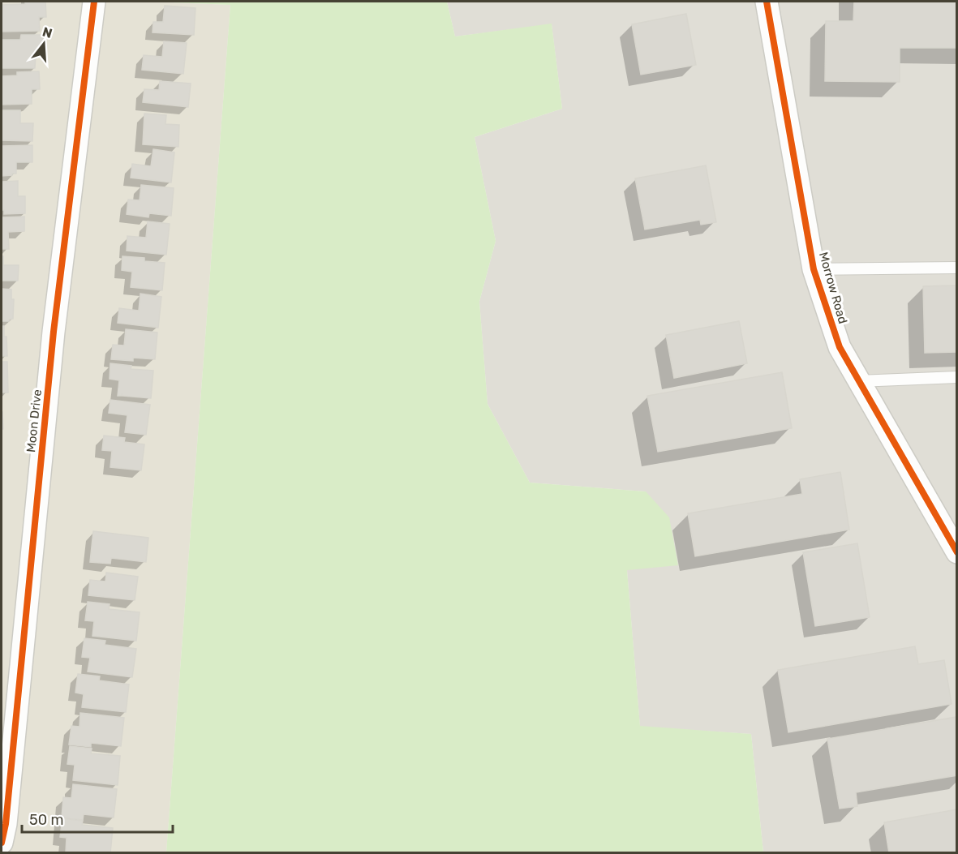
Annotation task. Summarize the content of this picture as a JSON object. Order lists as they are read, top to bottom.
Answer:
{
  "streets": {
    "street": ["Morrow Road", "Moon Drive"]
  },
  "scale_bar": "50 m",
  "north": "top"
}
